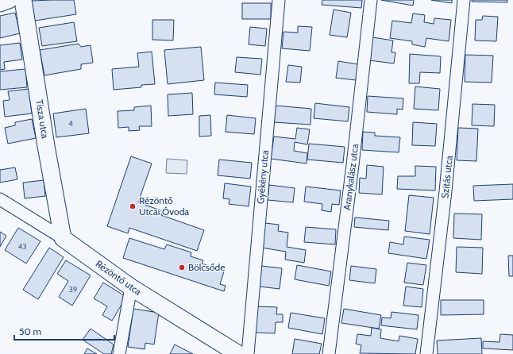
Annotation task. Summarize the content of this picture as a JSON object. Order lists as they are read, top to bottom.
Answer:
{
  "streets": {
    "main road": ["Tisza utca", "Rézöntő utca"],
    "street": ["Gyékény utca", "Aranykalász utca", "Szitás utca"]
  },
  "crossings": [
    ["Tisza utca", "Rézöntő utca"]
  ],
  "places": ["Rézöntő Utcai Óvoda", "Bölcsőde"],
  "house_numbers": ["4", "43", "39"],
  "scale_bar": "50 m"
}
